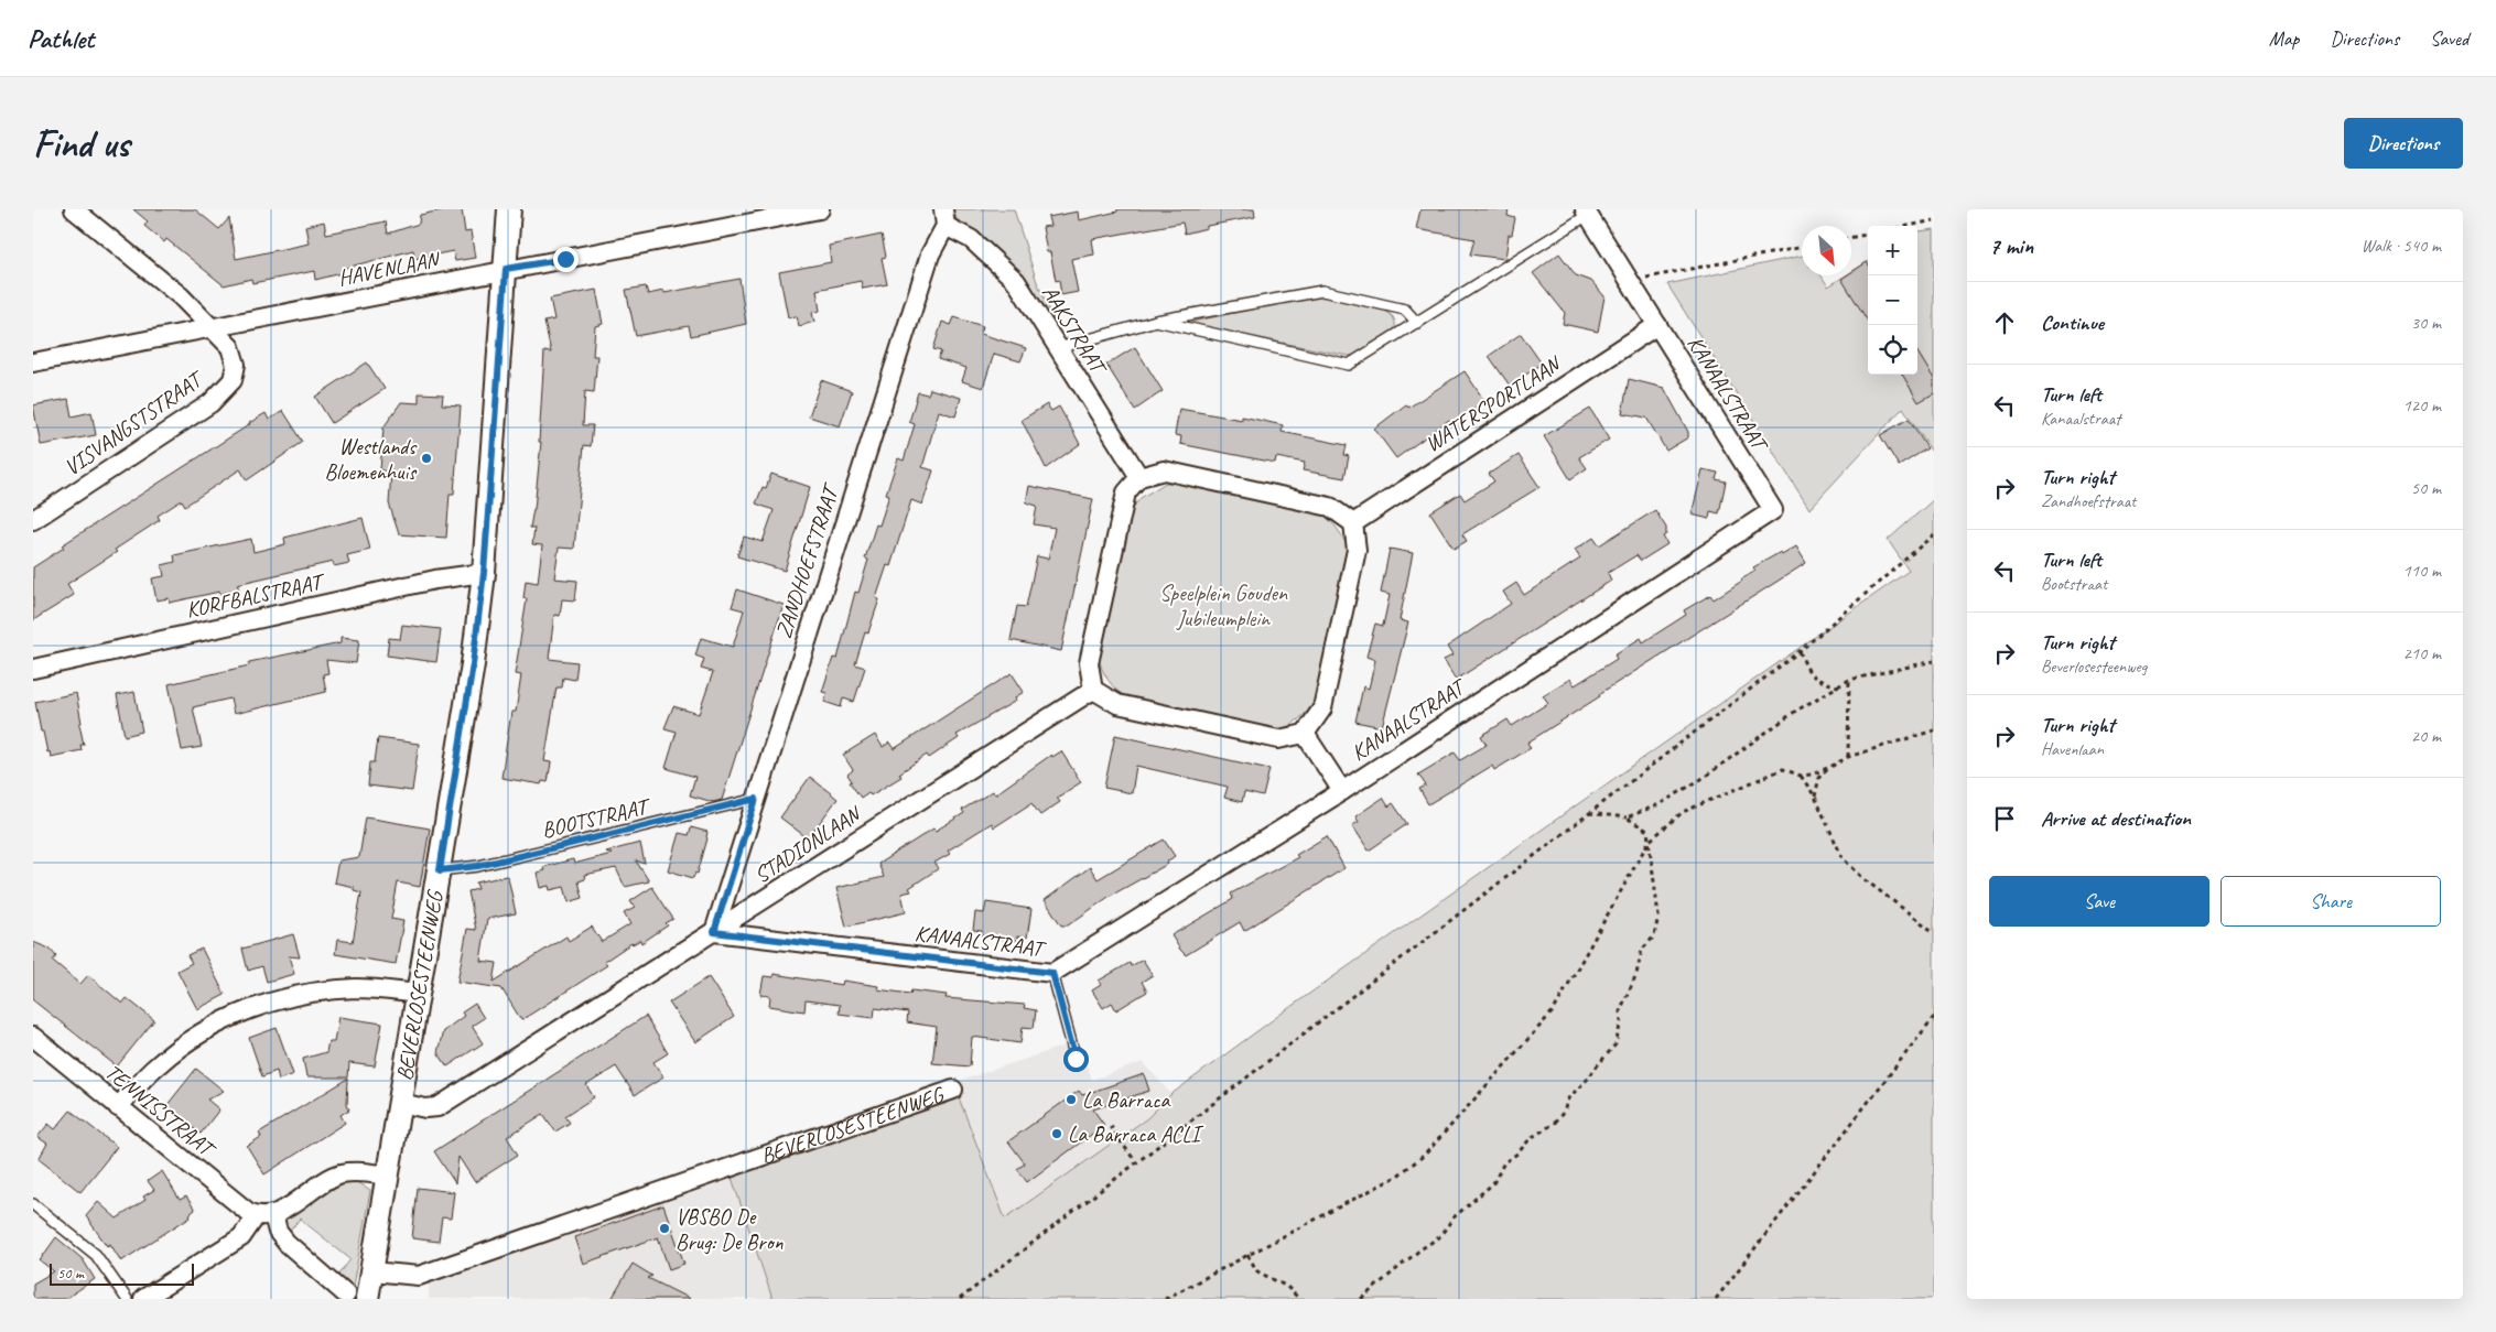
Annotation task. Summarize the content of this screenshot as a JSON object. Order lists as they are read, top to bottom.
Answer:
{
  "streets": {
    "street": [
      "HAVENLAAN",
      "AAKSTRAAT",
      "KANAALSTRAAT",
      "WATERSPORTLAAN",
      "VISVANGSTSTRAAT",
      "ZANDHOEFSTRAAT",
      "KORFBALSTRAAT",
      "STADIONLAAN",
      "BEVERLOSESTEENWEG",
      "TENNISSTRAAT"
    ],
    "lane": ["BOOTSTRAAT"]
  },
  "crossings": [
    ["HAVENLAAN", "VISVANGSTSTRAAT"],
    ["HAVENLAAN", "BEVERLOSESTEENWEG"],
    ["AAKSTRAAT", "ZANDHOEFSTRAAT"],
    ["KANAALSTRAAT", "WATERSPORTLAAN"],
    ["KANAALSTRAAT", "ZANDHOEFSTRAAT"],
    ["KANAALSTRAAT", "STADIONLAAN"],
    ["ZANDHOEFSTRAAT", "BOOTSTRAAT"],
    ["ZANDHOEFSTRAAT", "STADIONLAAN"],
    ["KORFBALSTRAAT", "BEVERLOSESTEENWEG"],
    ["BOOTSTRAAT", "BEVERLOSESTEENWEG"],
    ["STADIONLAAN", "BEVERLOSESTEENWEG"]
  ],
  "parks": ["Speelplein Gouden Jubileumplein"],
  "places": [
    "Westlands Bloemenhuis",
    "La Barraca",
    "La Barraca ACLI",
    "VBSBO De Brug: De Bron"
  ],
  "scale_bar": "50 m",
  "north": "bottom right",
  "page": {
    "header": "Pathlet",
    "nav": ["Map", "Directions", "Saved"],
    "buttons": [
      "Directions",
      ["Save", "Share"]
    ],
    "title": "Find us",
    "heading": ["7 min", "Walk · 540 m"],
    "map_buttons": ["+", "−"],
    "list": [
      ["Continue", "30 m"],
      ["Turn left", "Kanaalstraat", "120 m"],
      ["Turn right", "Zandhoefstraat", "50 m"],
      ["Turn left", "Bootstraat", "110 m"],
      ["Turn right", "Beverlosesteenweg", "210 m"],
      ["Turn right", "Havenlaan", "20 m"],
      "Arrive at destination"
    ],
    "scale": "50 m"
  }
}
